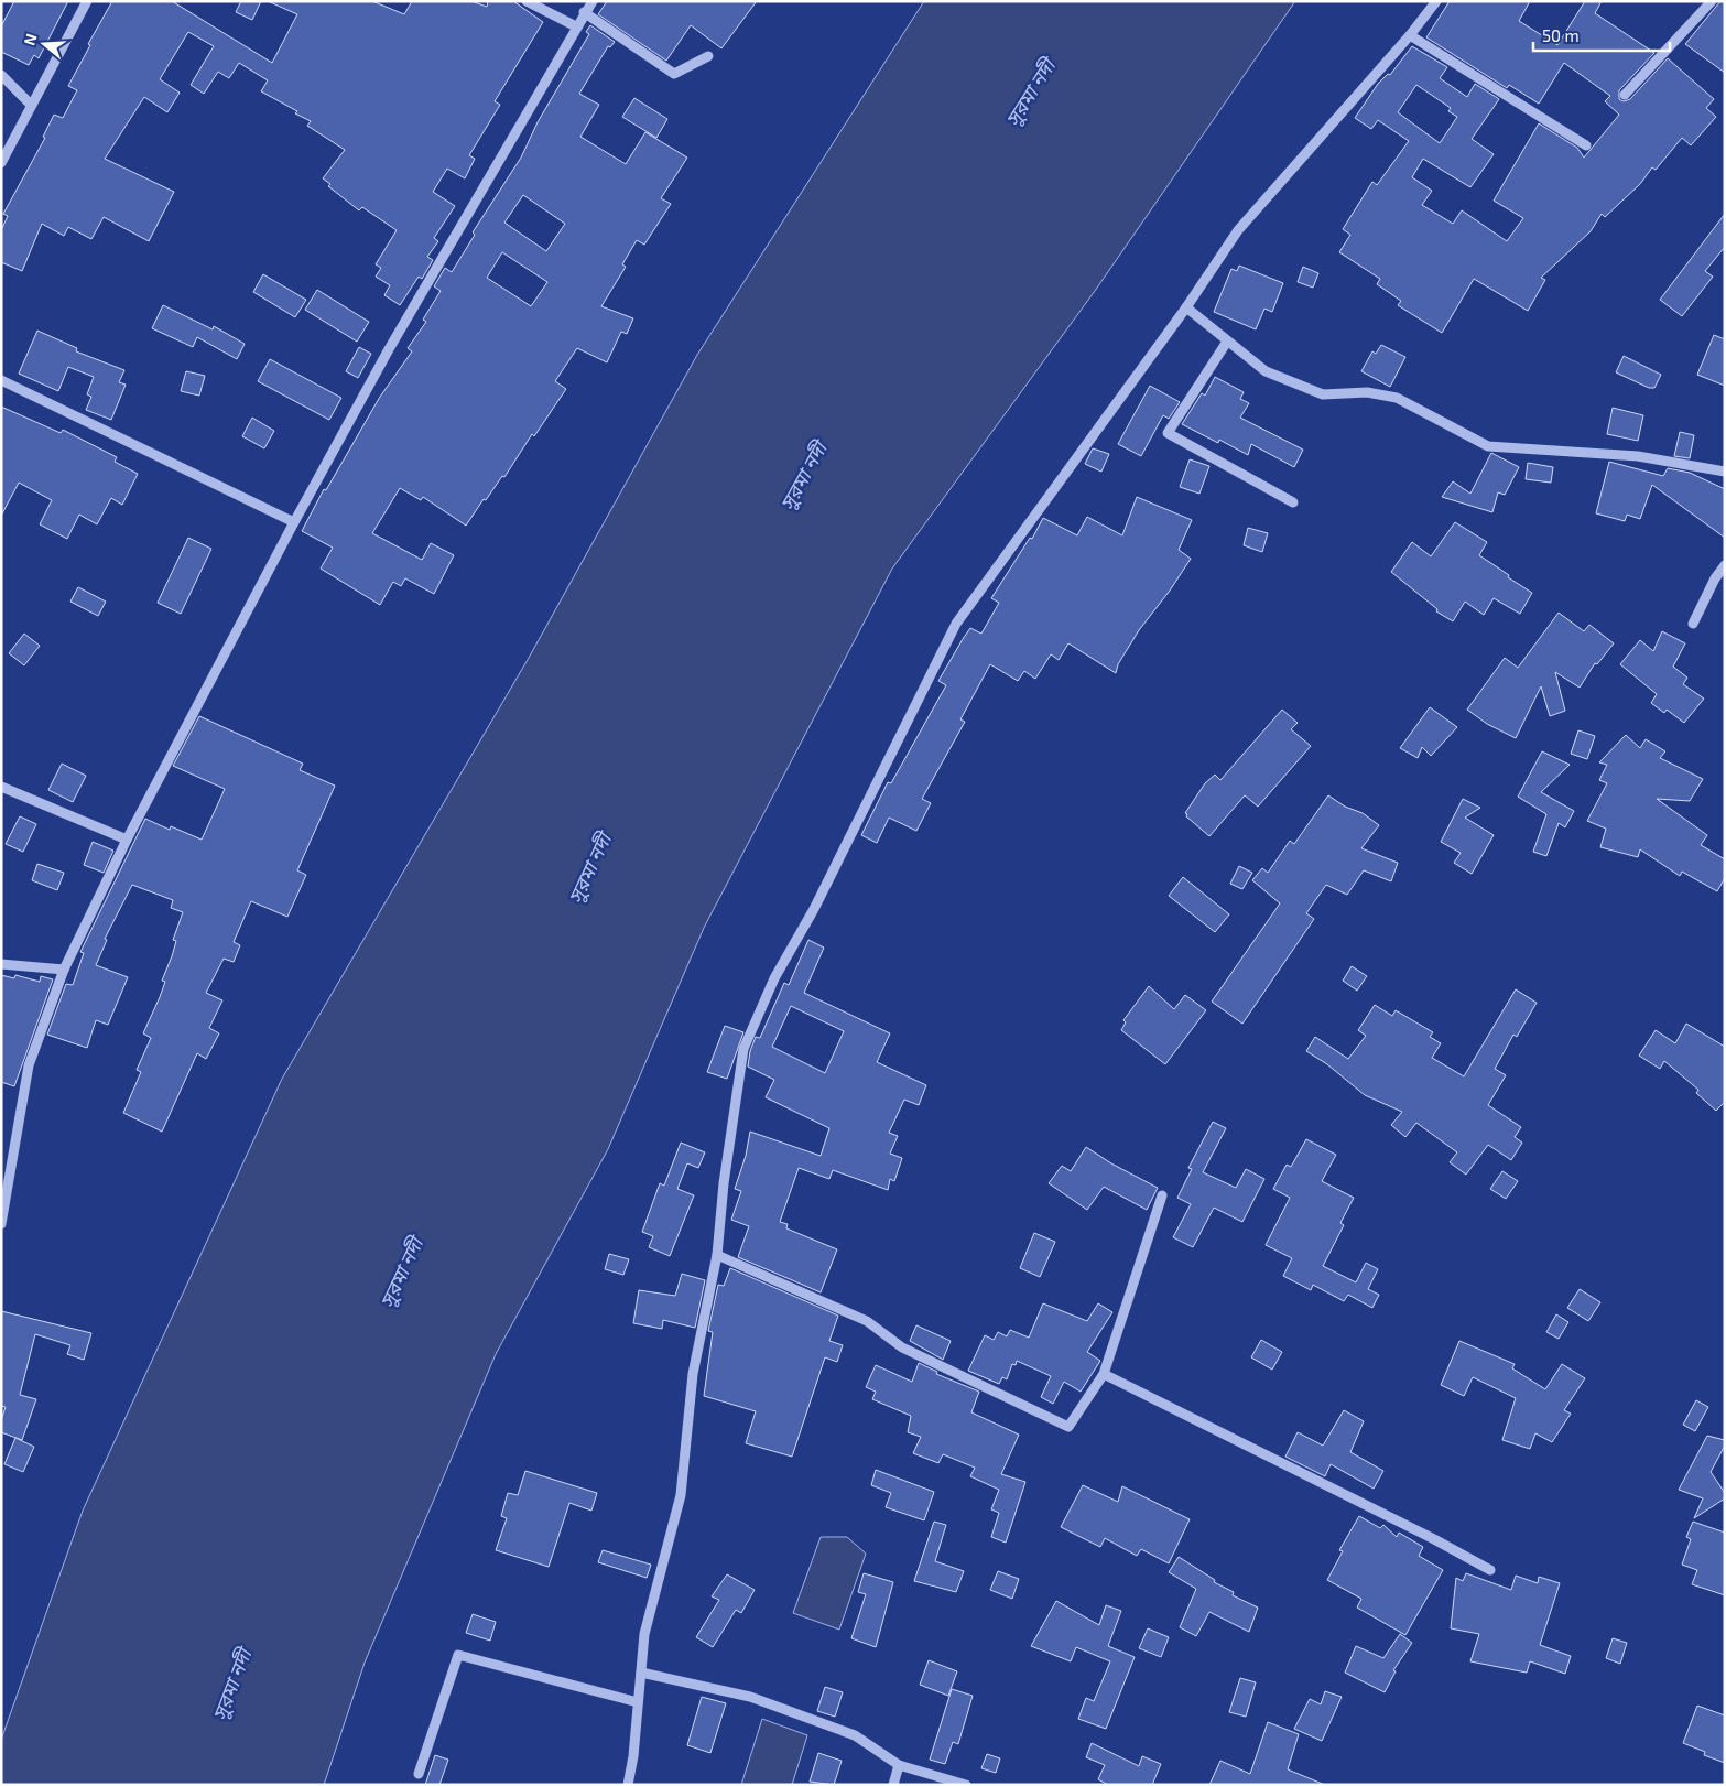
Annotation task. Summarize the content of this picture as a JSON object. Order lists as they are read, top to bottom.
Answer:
{
  "water": ["সুরমা নদী"],
  "scale_bar": "50 m",
  "north": "left"
}
